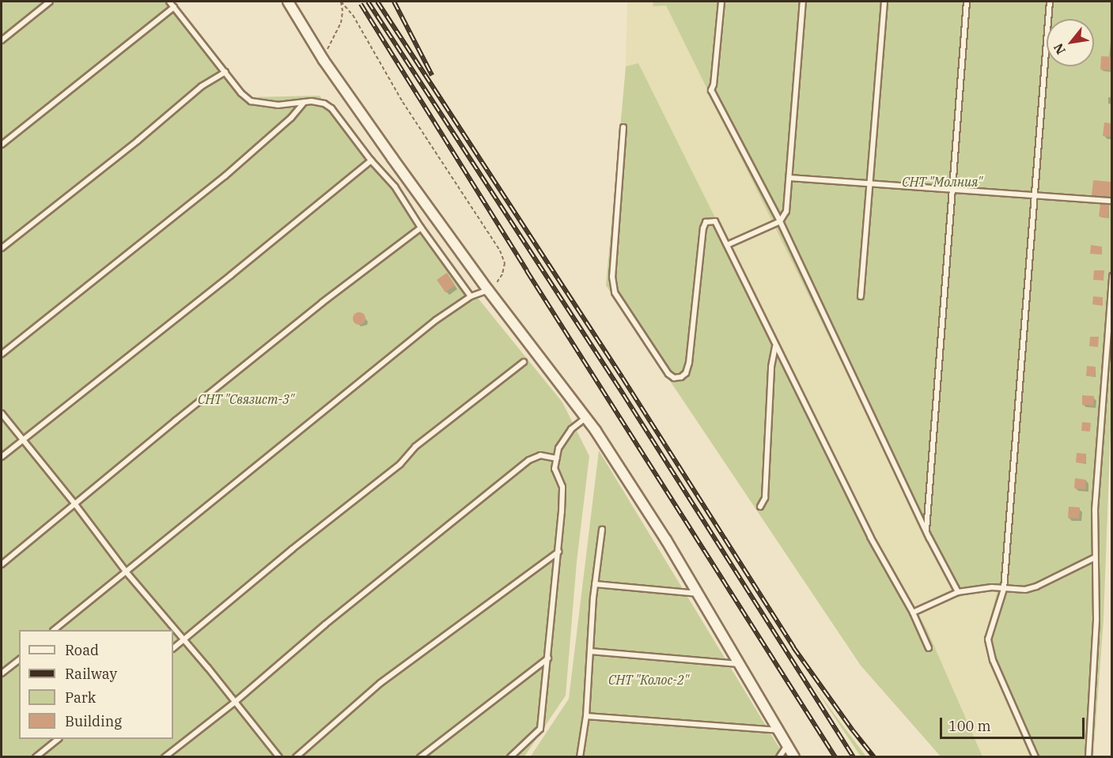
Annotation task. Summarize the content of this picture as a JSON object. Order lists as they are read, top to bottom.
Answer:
{
  "parks": ["СНТ \"Молния\"", "СНТ \"Связист-3\"", "СНТ \"Колос-2\""],
  "legend": [
    "Road",
    "Railway",
    "Park",
    "Building"
  ],
  "scale_bar": "100 m",
  "north": "bottom left"
}
